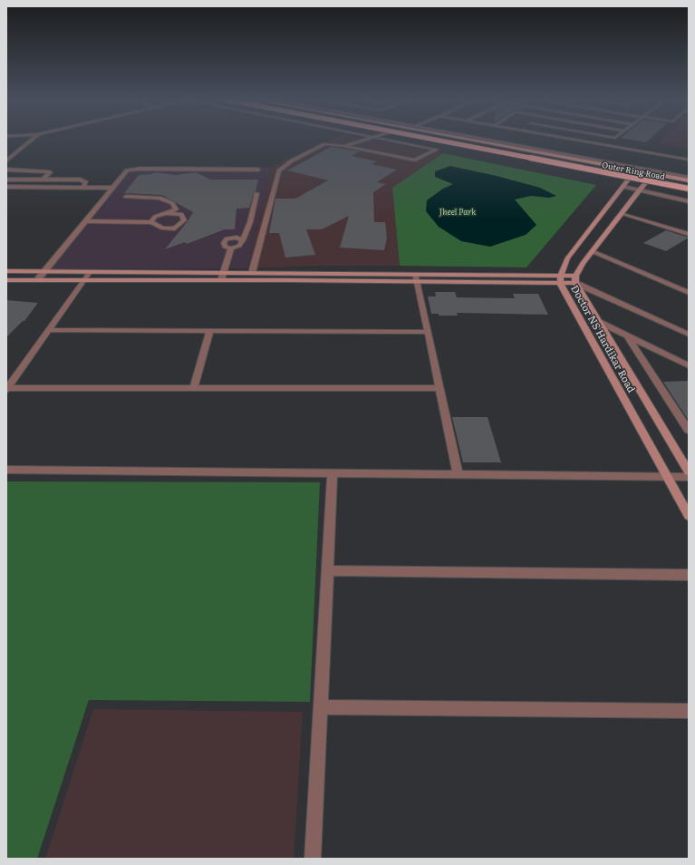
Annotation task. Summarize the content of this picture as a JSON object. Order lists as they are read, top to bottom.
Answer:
{
  "streets": {
    "main road": ["Outer Ring Road"],
    "street": ["Doctor NS Hardikar Road"]
  },
  "crossings": [
    ["Outer Ring Road", "Doctor NS Hardikar Road"]
  ],
  "parks": ["Jheel Park"]
}
